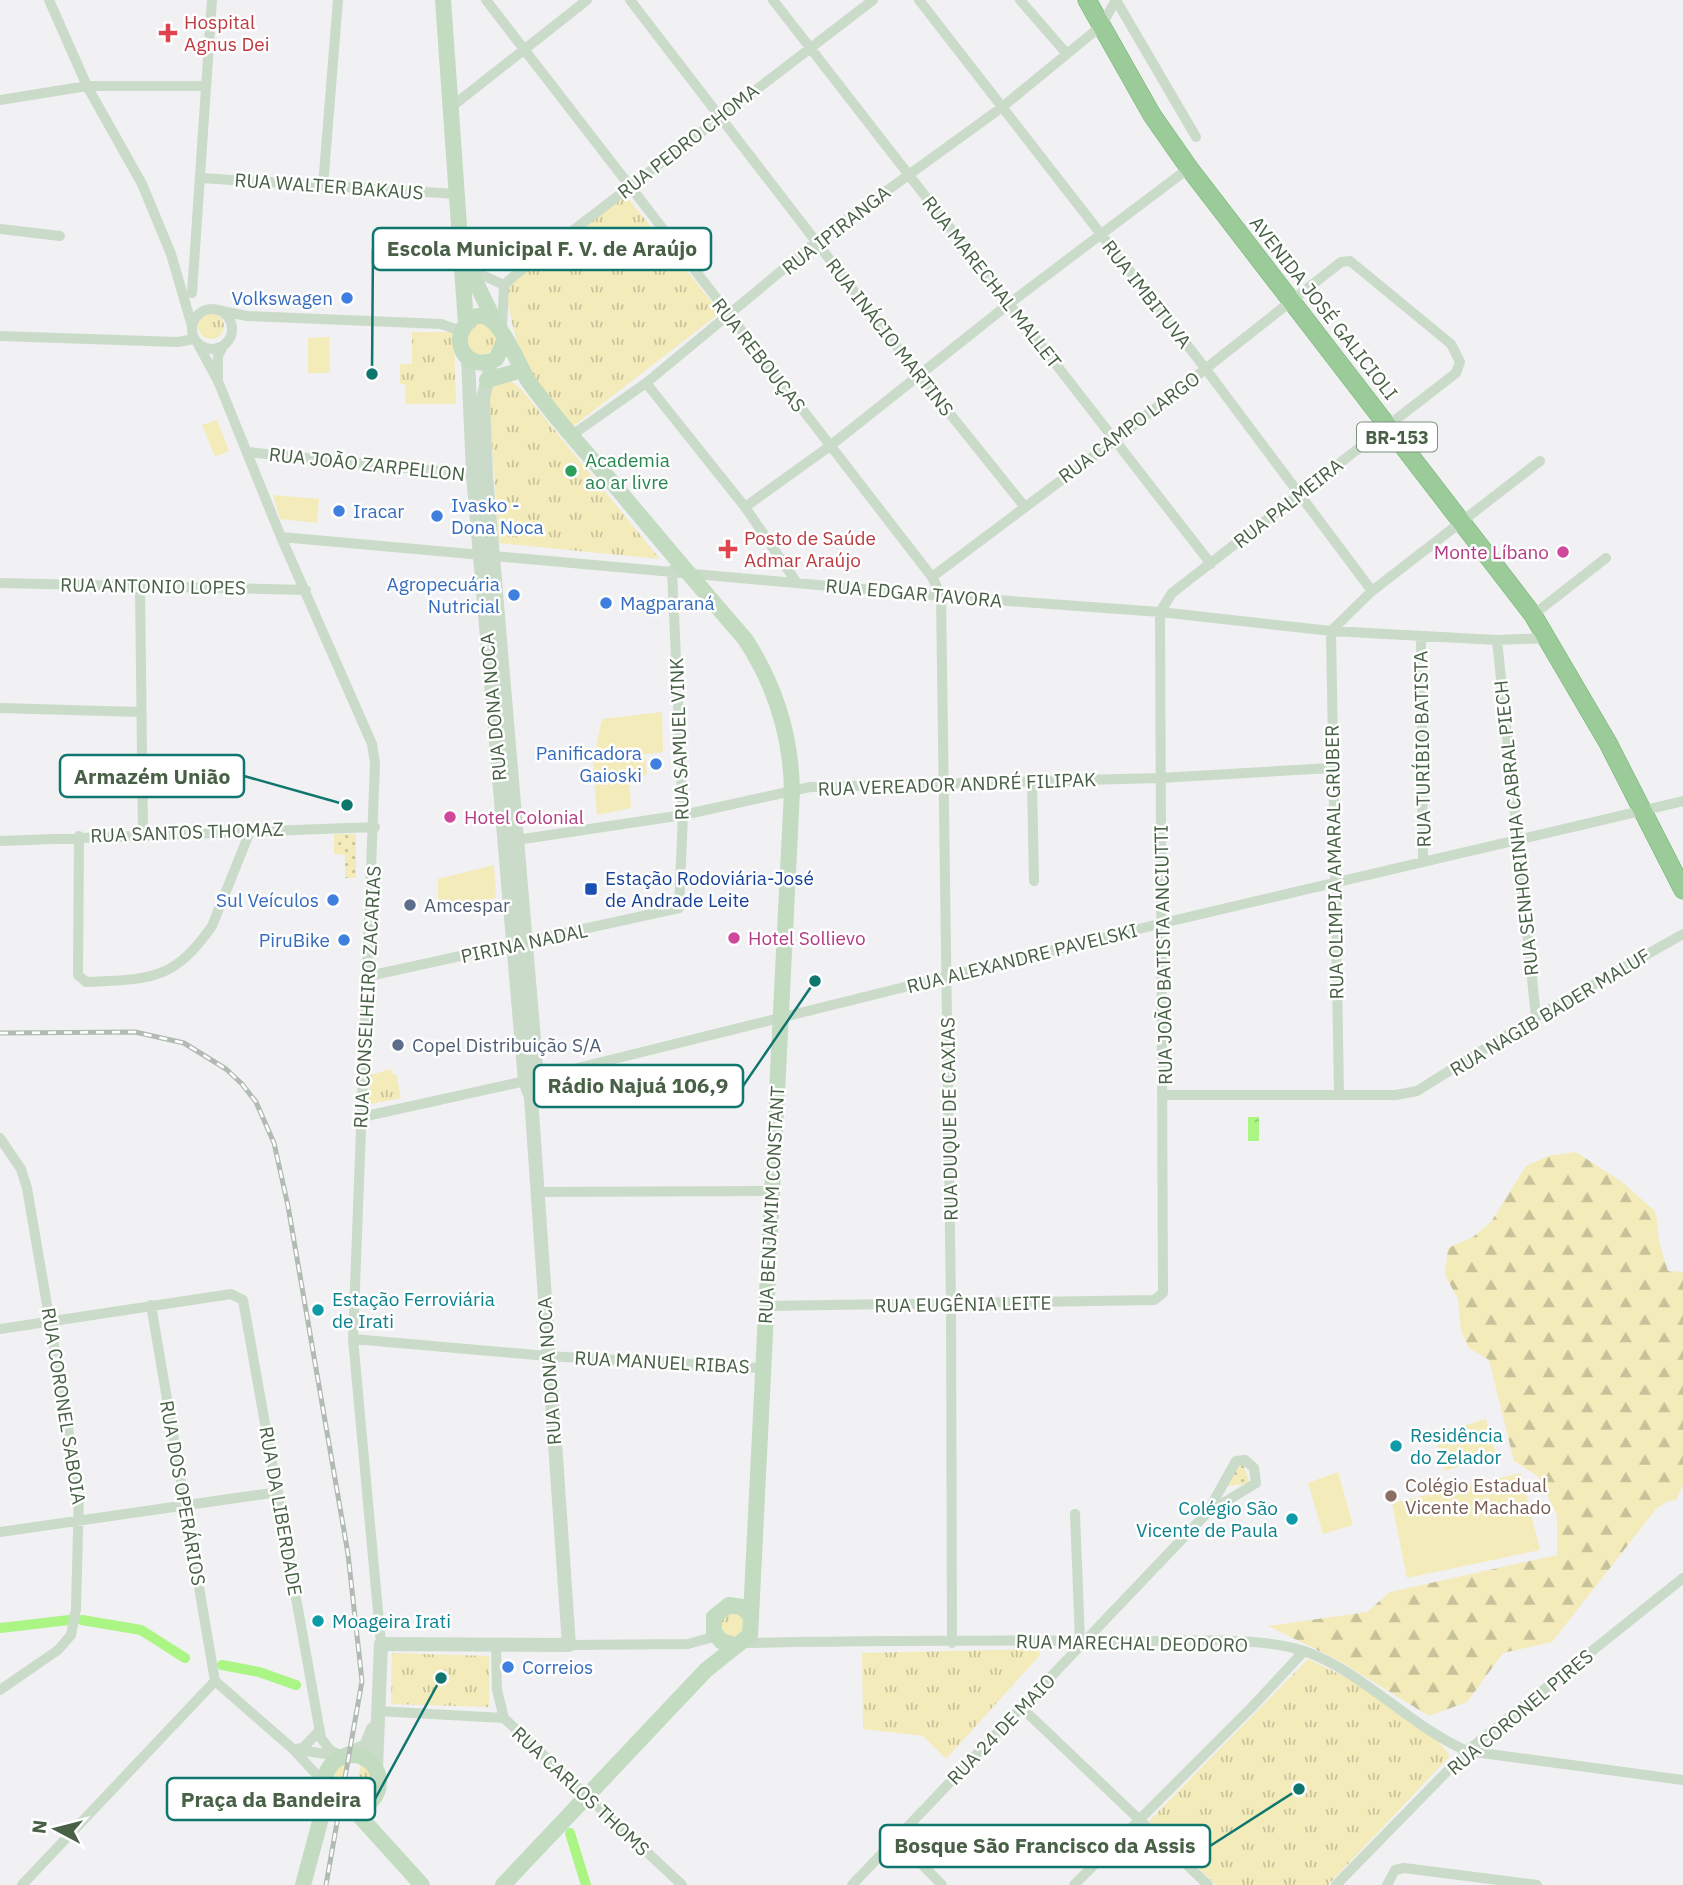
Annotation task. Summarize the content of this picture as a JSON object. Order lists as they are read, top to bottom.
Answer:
{
  "streets": {
    "highway": ["AVENIDA JOSÉ GALICIOLI", "BR-153"],
    "main road": ["RUA BENJAMIM CONSTANT"],
    "street": [
      "RUA PEDRO CHOMA",
      "RUA WALTER BAKAUS",
      "RUA IPIRANGA",
      "RUA MARECHAL MALLET",
      "RUA IMBITUVA",
      "RUA INÁCIO MARTINS",
      "RUA REBOUÇAS",
      "RUA CAMPO LARGO",
      "RUA JOÃO ZARPELLON",
      "RUA PALMEIRA",
      "RUA ANTONIO LOPES",
      "RUA EDGAR TAVORA",
      "RUA DONA NOCA",
      "RUA SAMUEL VINK",
      "RUA TURÍBIO BATISTA",
      "RUA VEREADOR ANDRÉ FILIPAK",
      "RUA SENHORINHA CABRAL PIECH",
      "RUA SANTOS THOMAZ",
      "RUA OLIMPIA AMARAL GRUBER",
      "PIRINA NADAL",
      "RUA JOÃO BATISTA ANCIUTTI",
      "RUA ALEXANDRE PAVELSKI",
      "RUA CONSELHEIRO ZACARIAS",
      "RUA NAGIB BADER MALUF",
      "RUA DUQUE DE CAXIAS",
      "RUA EUGÊNIA LEITE",
      "RUA MANUEL RIBAS",
      "RUA CORONEL SABOIA",
      "RUA DOS OPERÁRIOS",
      "RUA DA LIBERDADE",
      "RUA MARECHAL DEODORO",
      "RUA CORONEL PIRES",
      "RUA 24 DE MAIO",
      "RUA CARLOS THOMS"
    ]
  },
  "crossings": [
    ["RUA PEDRO CHOMA", "RUA MARECHAL MALLET"],
    ["RUA PEDRO CHOMA", "RUA INÁCIO MARTINS"],
    ["RUA PEDRO CHOMA", "RUA REBOUÇAS"],
    ["RUA IPIRANGA", "RUA MARECHAL MALLET"],
    ["RUA IPIRANGA", "RUA IMBITUVA"],
    ["RUA IPIRANGA", "AVENIDA JOSÉ GALICIOLI"],
    ["RUA IPIRANGA", "RUA INÁCIO MARTINS"],
    ["RUA IPIRANGA", "RUA REBOUÇAS"],
    ["RUA IPIRANGA", "RUA BENJAMIM CONSTANT"],
    ["RUA MARECHAL MALLET", "RUA CAMPO LARGO"],
    ["RUA MARECHAL MALLET", "RUA PALMEIRA"],
    ["RUA IMBITUVA", "RUA CAMPO LARGO"],
    ["RUA IMBITUVA", "RUA PALMEIRA"],
    ["AVENIDA JOSÉ GALICIOLI", "RUA CAMPO LARGO"],
    ["AVENIDA JOSÉ GALICIOLI", "RUA PALMEIRA"],
    ["AVENIDA JOSÉ GALICIOLI", "RUA EDGAR TAVORA"],
    ["AVENIDA JOSÉ GALICIOLI", "RUA ALEXANDRE PAVELSKI"],
    ["RUA INÁCIO MARTINS", "RUA CAMPO LARGO"],
    ["RUA REBOUÇAS", "RUA CAMPO LARGO"],
    ["RUA CAMPO LARGO", "RUA PALMEIRA"],
    ["RUA JOÃO ZARPELLON", "RUA DONA NOCA"],
    ["RUA JOÃO ZARPELLON", "RUA CONSELHEIRO ZACARIAS"],
    ["RUA PALMEIRA", "RUA EDGAR TAVORA"],
    ["RUA PALMEIRA", "RUA JOÃO BATISTA ANCIUTTI"],
    ["RUA ANTONIO LOPES", "RUA CONSELHEIRO ZACARIAS"],
    ["RUA EDGAR TAVORA", "RUA DONA NOCA"],
    ["RUA EDGAR TAVORA", "RUA SAMUEL VINK"],
    ["RUA EDGAR TAVORA", "RUA TURÍBIO BATISTA"],
    ["RUA EDGAR TAVORA", "RUA SENHORINHA CABRAL PIECH"],
    ["RUA EDGAR TAVORA", "RUA OLIMPIA AMARAL GRUBER"],
    ["RUA EDGAR TAVORA", "RUA JOÃO BATISTA ANCIUTTI"],
    ["RUA EDGAR TAVORA", "RUA CONSELHEIRO ZACARIAS"],
    ["RUA EDGAR TAVORA", "RUA DUQUE DE CAXIAS"],
    ["RUA EDGAR TAVORA", "RUA BENJAMIM CONSTANT"],
    ["RUA DONA NOCA", "RUA VEREADOR ANDRÉ FILIPAK"],
    ["RUA DONA NOCA", "PIRINA NADAL"],
    ["RUA DONA NOCA", "RUA ALEXANDRE PAVELSKI"],
    ["RUA DONA NOCA", "RUA BENJAMIM CONSTANT"],
    ["RUA DONA NOCA", "RUA MANUEL RIBAS"],
    ["RUA DONA NOCA", "RUA MARECHAL DEODORO"],
    ["RUA SAMUEL VINK", "RUA VEREADOR ANDRÉ FILIPAK"],
    ["RUA SAMUEL VINK", "PIRINA NADAL"],
    ["RUA SAMUEL VINK", "RUA BENJAMIM CONSTANT"],
    ["RUA TURÍBIO BATISTA", "RUA ALEXANDRE PAVELSKI"],
    ["RUA VEREADOR ANDRÉ FILIPAK", "RUA OLIMPIA AMARAL GRUBER"],
    ["RUA VEREADOR ANDRÉ FILIPAK", "RUA JOÃO BATISTA ANCIUTTI"],
    ["RUA VEREADOR ANDRÉ FILIPAK", "RUA DUQUE DE CAXIAS"],
    ["RUA VEREADOR ANDRÉ FILIPAK", "RUA BENJAMIM CONSTANT"],
    ["RUA SENHORINHA CABRAL PIECH", "RUA ALEXANDRE PAVELSKI"],
    ["RUA SENHORINHA CABRAL PIECH", "RUA NAGIB BADER MALUF"],
    ["RUA SANTOS THOMAZ", "RUA CONSELHEIRO ZACARIAS"],
    ["RUA OLIMPIA AMARAL GRUBER", "RUA ALEXANDRE PAVELSKI"],
    ["RUA OLIMPIA AMARAL GRUBER", "RUA NAGIB BADER MALUF"],
    ["PIRINA NADAL", "RUA CONSELHEIRO ZACARIAS"],
    ["RUA JOÃO BATISTA ANCIUTTI", "RUA ALEXANDRE PAVELSKI"],
    ["RUA JOÃO BATISTA ANCIUTTI", "RUA EUGÊNIA LEITE"],
    ["RUA ALEXANDRE PAVELSKI", "RUA CONSELHEIRO ZACARIAS"],
    ["RUA ALEXANDRE PAVELSKI", "RUA DUQUE DE CAXIAS"],
    ["RUA ALEXANDRE PAVELSKI", "RUA BENJAMIM CONSTANT"],
    ["RUA CONSELHEIRO ZACARIAS", "RUA MANUEL RIBAS"],
    ["RUA CONSELHEIRO ZACARIAS", "RUA MARECHAL DEODORO"],
    ["RUA DUQUE DE CAXIAS", "RUA EUGÊNIA LEITE"],
    ["RUA DUQUE DE CAXIAS", "RUA MARECHAL DEODORO"],
    ["RUA BENJAMIM CONSTANT", "RUA EUGÊNIA LEITE"],
    ["RUA BENJAMIM CONSTANT", "RUA MANUEL RIBAS"],
    ["RUA BENJAMIM CONSTANT", "RUA MARECHAL DEODORO"],
    ["RUA DOS OPERÁRIOS", "RUA DA LIBERDADE"],
    ["RUA MARECHAL DEODORO", "RUA CORONEL PIRES"],
    ["RUA MARECHAL DEODORO", "RUA 24 DE MAIO"],
    ["RUA MARECHAL DEODORO", "RUA CARLOS THOMS"]
  ],
  "places": {
    "health": ["Hospital Agnus Dei", "Posto de Saúde Admar Araújo"],
    "other": [
      "Volkswagen",
      "Escola Municipal F. V. de Araújo",
      "Academia ao ar livre",
      "Iracar",
      "Ivasko - Dona Noca",
      "Monte Líbano",
      "Agropecuária Nutricial",
      "Magparaná",
      "Panificadora Gaioski",
      "Armazém União",
      "Hotel Colonial",
      "Sul Veículos",
      "Amcespar",
      "Hotel Sollievo",
      "PiruBike",
      "Rádio Najuá 106,9",
      "Copel Distribuição S/A",
      "Estação Ferroviária de Irati",
      "Residência do Zelador",
      "Colégio Estadual Vicente Machado",
      "Colégio São Vicente de Paula",
      "Moageira Irati",
      "Correios",
      "Praça da Bandeira",
      "Bosque São Francisco da Assis"
    ],
    "transit": ["Estação Rodoviária-José de Andrade Leite"]
  },
  "north": "left"
}
